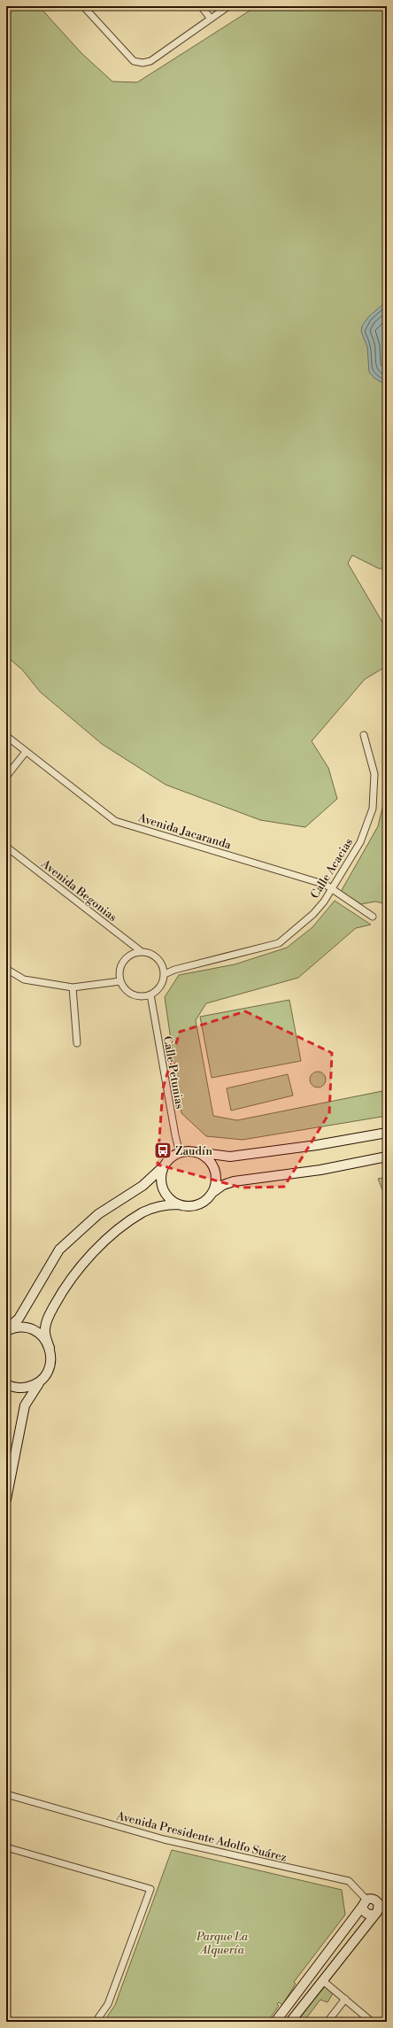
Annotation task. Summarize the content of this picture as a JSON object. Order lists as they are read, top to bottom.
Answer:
{
  "streets": {
    "street": [
      "Avenida Jacaranda",
      "Calle Acacias",
      "Avenida Begonias",
      "Calle Petunias",
      "Avenida Presidente Adolfo Suárez"
    ]
  },
  "crossings": [
    ["Avenida Jacaranda", "Calle Acacias"],
    ["Calle Acacias", "Avenida Begonias"],
    ["Calle Acacias", "Calle Petunias"],
    ["Avenida Begonias", "Calle Petunias"]
  ],
  "parks": ["Parque La Alquería"],
  "places": {
    "bus stop": ["Zaudín"]
  }
}
